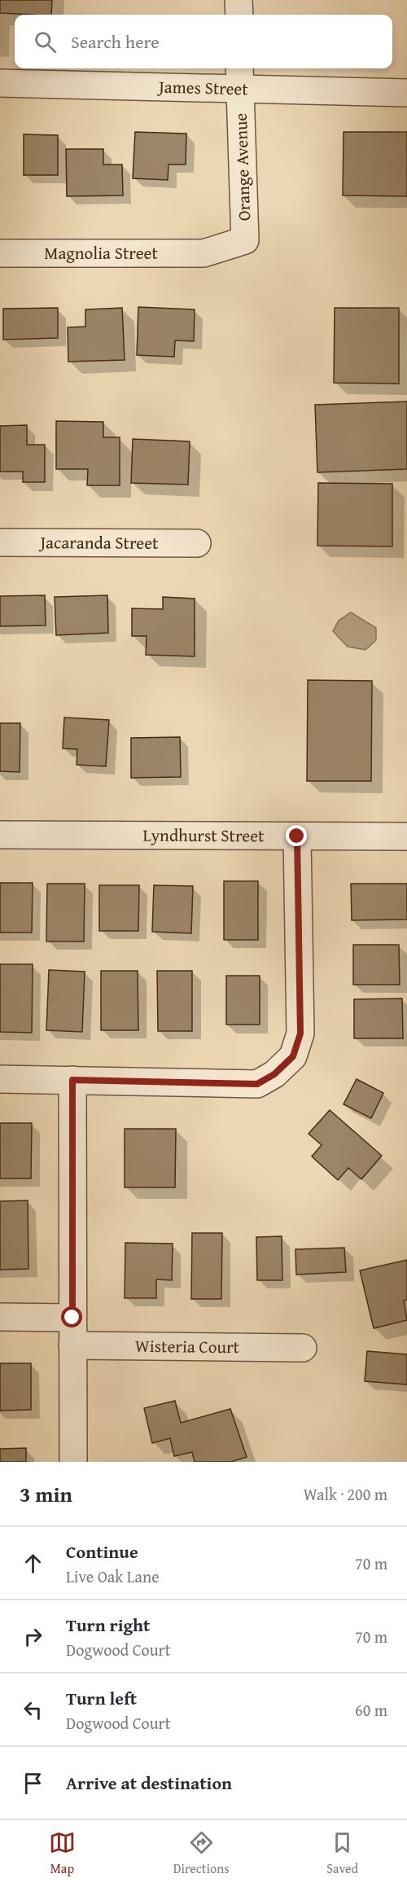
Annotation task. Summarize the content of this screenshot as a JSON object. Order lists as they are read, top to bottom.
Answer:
{
  "streets": {
    "street": [
      "James Street",
      "Orange Avenue",
      "Magnolia Street",
      "Jacaranda Street",
      "Lyndhurst Street",
      "Wisteria Court"
    ]
  },
  "crossings": [
    ["James Street", "Orange Avenue"],
    ["Orange Avenue", "Magnolia Street"]
  ],
  "page": {
    "search": "Search here",
    "heading": ["3 min", "Walk · 200 m"],
    "list": [
      ["Continue", "Live Oak Lane", "70 m"],
      ["Turn right", "Dogwood Court", "70 m"],
      ["Turn left", "Dogwood Court", "60 m"],
      "Arrive at destination"
    ],
    "nav": ["Map", "Directions", "Saved"]
  }
}
